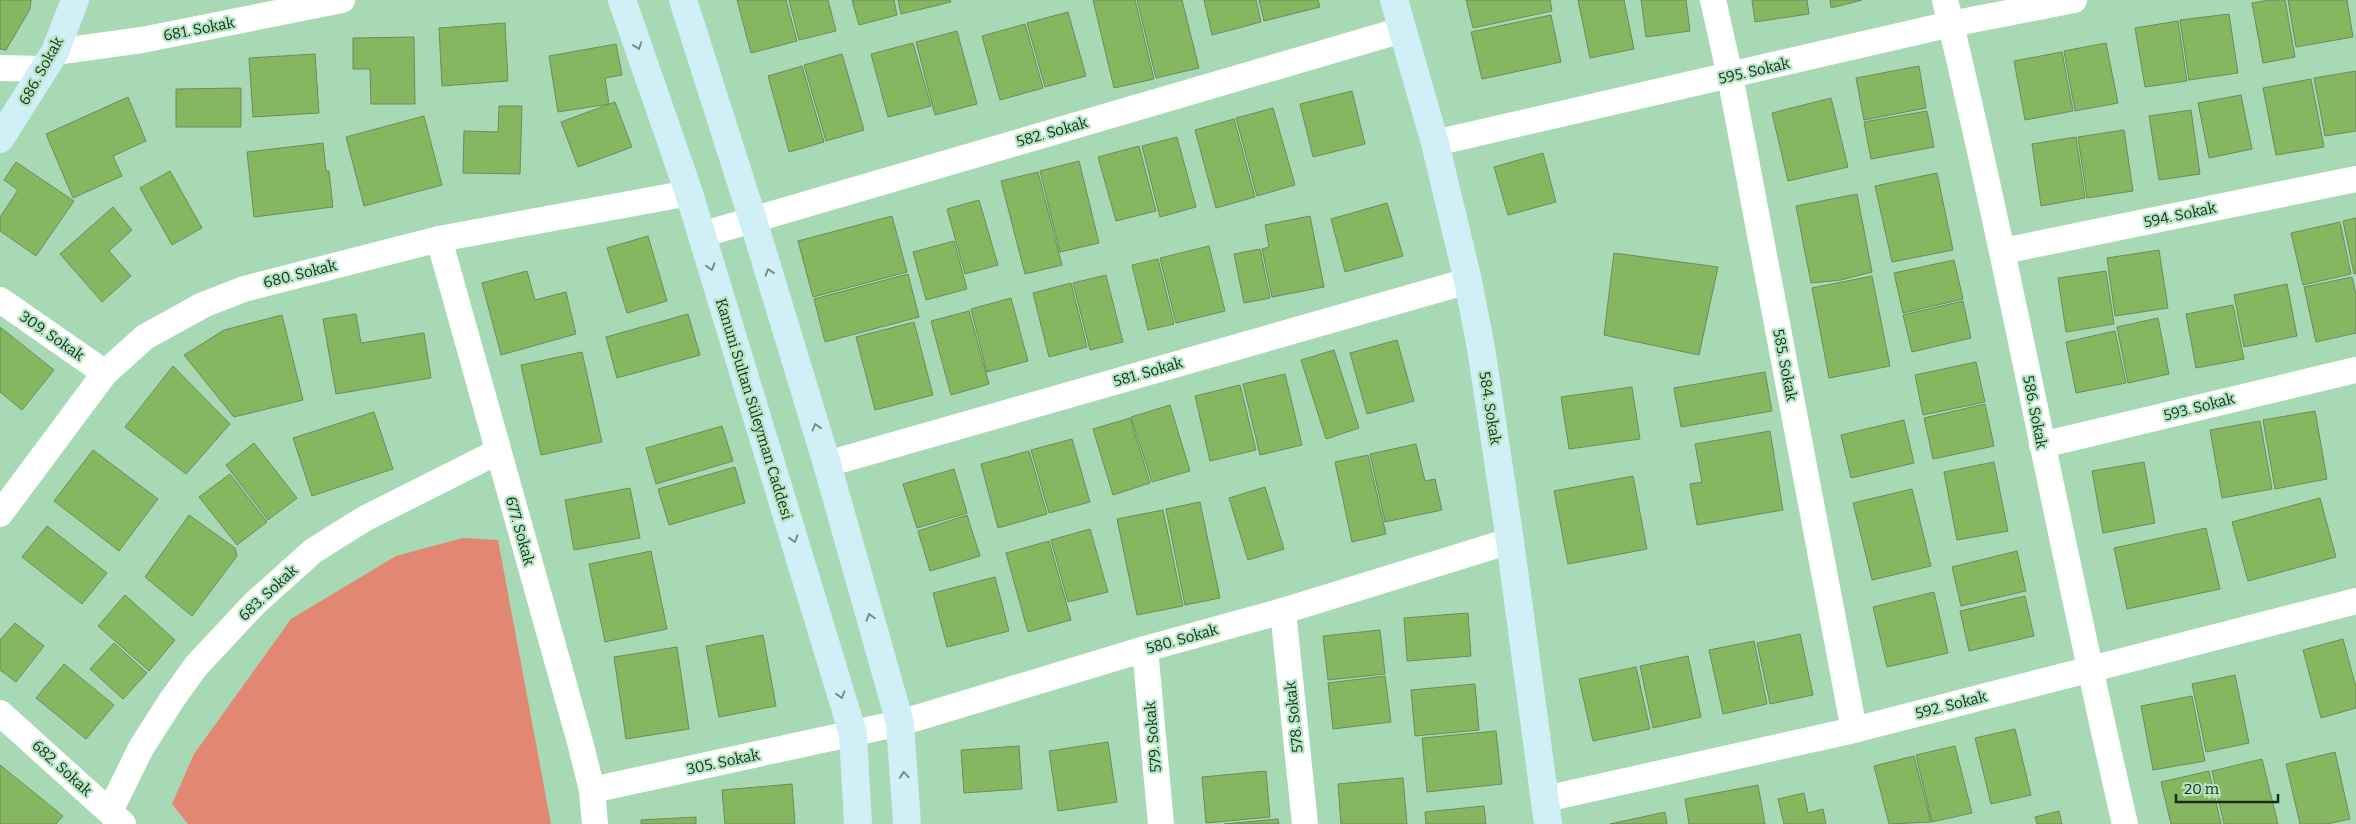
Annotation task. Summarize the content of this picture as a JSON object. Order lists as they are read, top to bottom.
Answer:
{
  "streets": {
    "street": [
      "681. Sokak",
      "686. Sokak",
      "595. Sokak",
      "582. Sokak",
      "594. Sokak",
      "680. Sokak",
      "309. Sokak",
      "585. Sokak",
      "581. Sokak",
      "593. Sokak",
      "584. Sokak",
      "Kanuni Sultan Süleyman Caddesi",
      "586. Sokak",
      "677. Sokak",
      "683. Sokak",
      "580. Sokak",
      "592. Sokak",
      "578. Sokak",
      "579. Sokak",
      "305. Sokak",
      "682. Sokak"
    ]
  },
  "crossings": [
    ["681. Sokak", "686. Sokak"],
    ["595. Sokak", "585. Sokak"],
    ["595. Sokak", "584. Sokak"],
    ["595. Sokak", "586. Sokak"],
    ["582. Sokak", "584. Sokak"],
    ["582. Sokak", "Kanuni Sultan Süleyman Caddesi"],
    ["594. Sokak", "586. Sokak"],
    ["680. Sokak", "309. Sokak"],
    ["680. Sokak", "Kanuni Sultan Süleyman Caddesi"],
    ["680. Sokak", "677. Sokak"],
    ["585. Sokak", "592. Sokak"],
    ["581. Sokak", "584. Sokak"],
    ["593. Sokak", "586. Sokak"],
    ["584. Sokak", "580. Sokak"],
    ["584. Sokak", "592. Sokak"],
    ["Kanuni Sultan Süleyman Caddesi", "580. Sokak"],
    ["Kanuni Sultan Süleyman Caddesi", "305. Sokak"],
    ["586. Sokak", "592. Sokak"],
    ["677. Sokak", "683. Sokak"],
    ["677. Sokak", "305. Sokak"],
    ["683. Sokak", "682. Sokak"],
    ["580. Sokak", "578. Sokak"],
    ["580. Sokak", "579. Sokak"],
    ["580. Sokak", "305. Sokak"]
  ],
  "scale_bar": "20 m"
}
